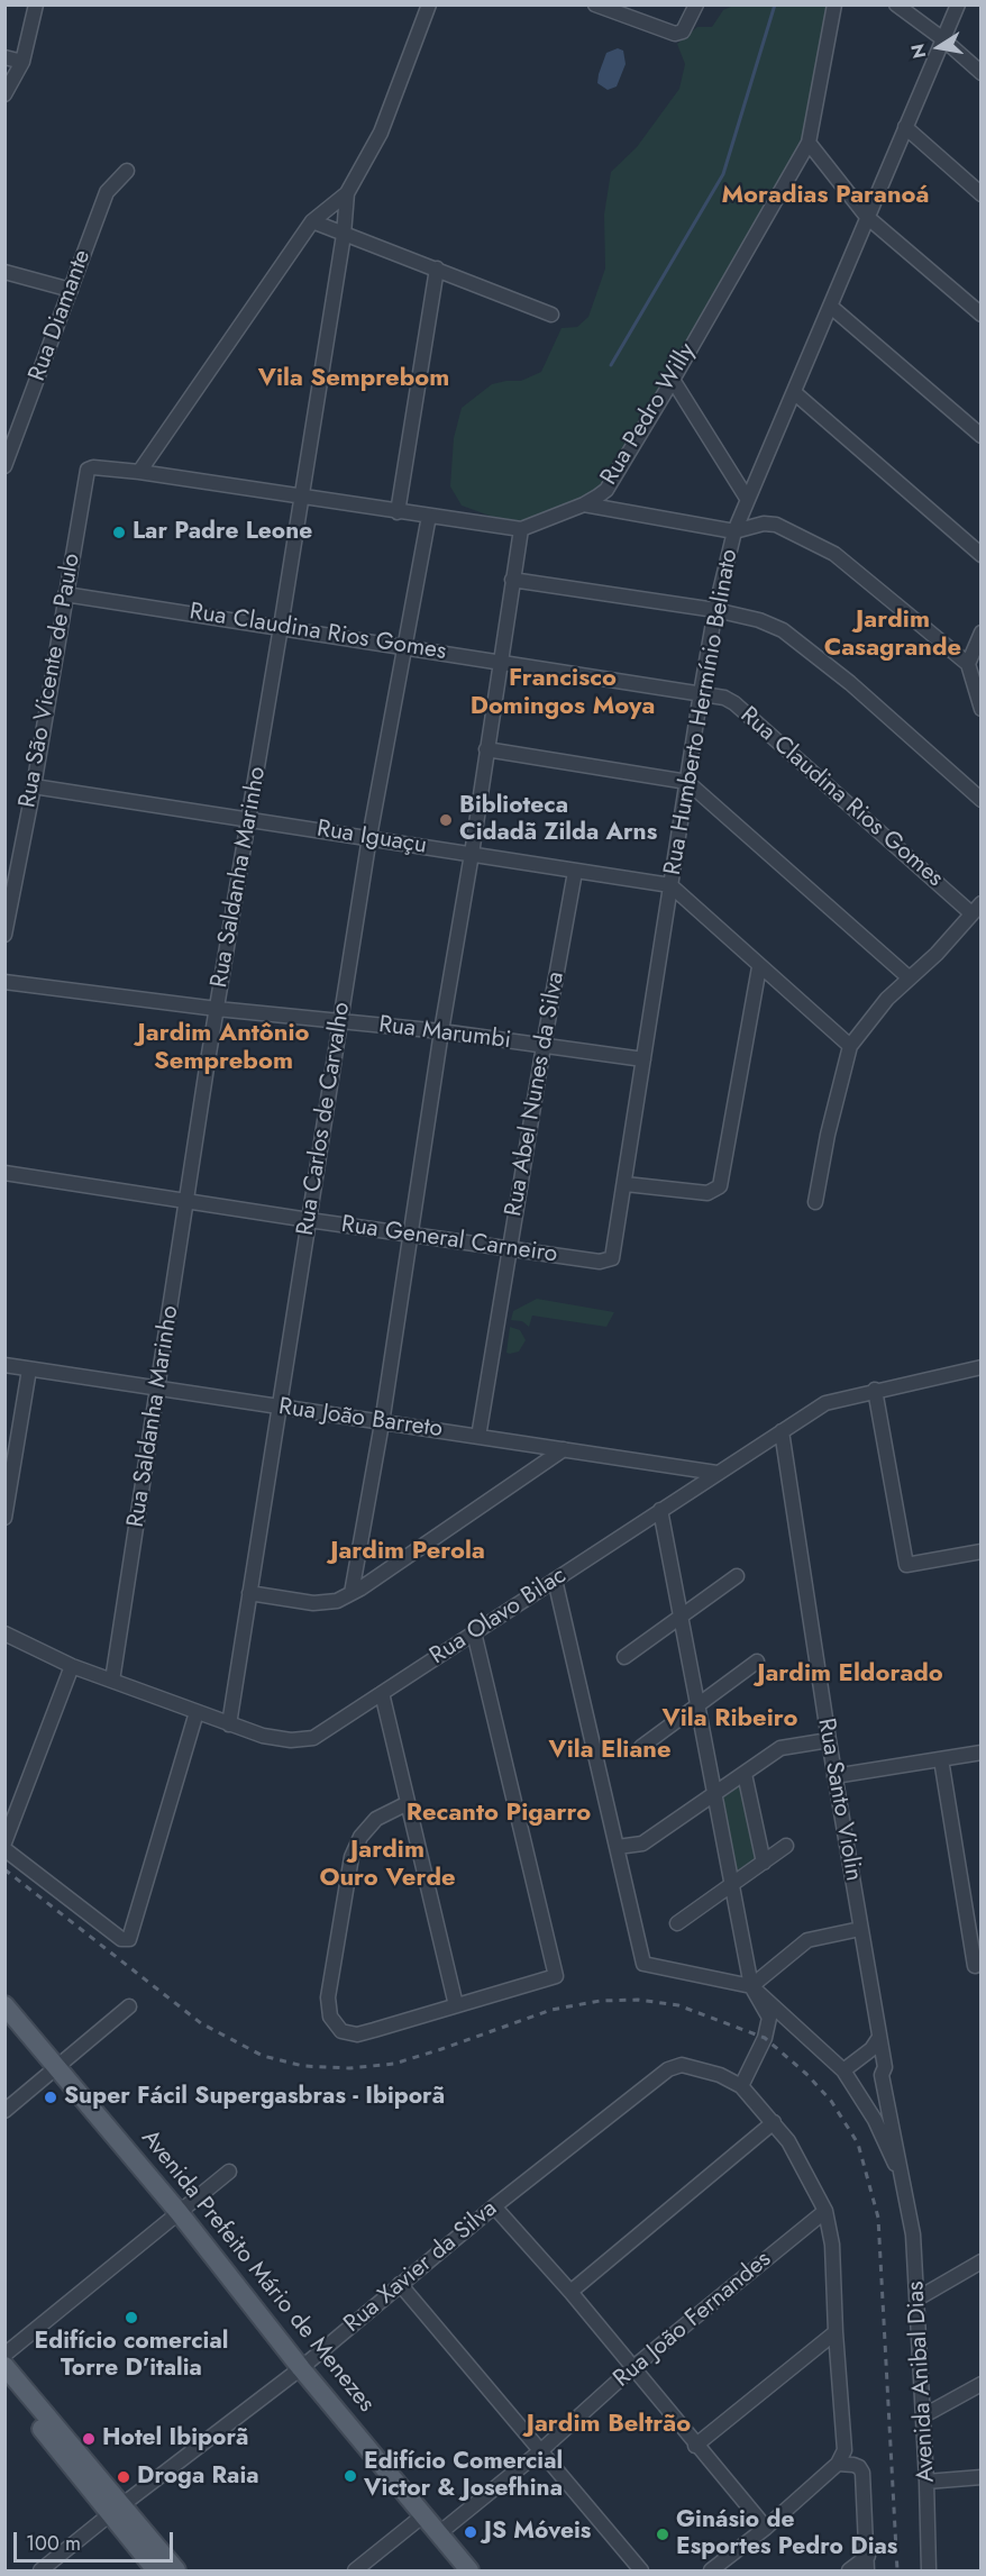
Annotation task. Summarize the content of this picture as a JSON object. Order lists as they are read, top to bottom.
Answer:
{
  "streets": {
    "main road": ["Avenida Prefeito Mário de Menezes"],
    "street": [
      "Rua Diamante",
      "Rua Pedro Willy",
      "Rua Claudina Rios Gomes",
      "Rua São Vicente de Paulo",
      "Rua Humberto Hermínio Belinato",
      "Rua Iguaçu",
      "Rua Saldanha Marinho",
      "Rua Marumbi",
      "Rua Abel Nunes da Silva",
      "Rua Carlos de Carvalho",
      "Rua General Carneiro",
      "Rua João Barreto",
      "Rua Olavo Bilac",
      "Rua Santo Violin",
      "Rua Xavier da Silva",
      "Rua João Fernandes",
      "Avenida Anibal Dias"
    ]
  },
  "crossings": [
    ["Rua Pedro Willy", "Rua São Vicente de Paulo"],
    ["Rua Pedro Willy", "Rua Saldanha Marinho"],
    ["Rua Pedro Willy", "Rua Carlos de Carvalho"],
    ["Rua Claudina Rios Gomes", "Rua São Vicente de Paulo"],
    ["Rua Claudina Rios Gomes", "Rua Humberto Hermínio Belinato"],
    ["Rua Claudina Rios Gomes", "Rua Saldanha Marinho"],
    ["Rua Claudina Rios Gomes", "Rua Carlos de Carvalho"],
    ["Rua São Vicente de Paulo", "Rua Iguaçu"],
    ["Rua Humberto Hermínio Belinato", "Rua Iguaçu"],
    ["Rua Humberto Hermínio Belinato", "Rua Marumbi"],
    ["Rua Humberto Hermínio Belinato", "Rua General Carneiro"],
    ["Rua Iguaçu", "Rua Saldanha Marinho"],
    ["Rua Iguaçu", "Rua Abel Nunes da Silva"],
    ["Rua Iguaçu", "Rua Carlos de Carvalho"],
    ["Rua Saldanha Marinho", "Rua Marumbi"],
    ["Rua Saldanha Marinho", "Rua General Carneiro"],
    ["Rua Saldanha Marinho", "Rua João Barreto"],
    ["Rua Saldanha Marinho", "Rua Olavo Bilac"],
    ["Rua Marumbi", "Rua Abel Nunes da Silva"],
    ["Rua Marumbi", "Rua Carlos de Carvalho"],
    ["Rua Abel Nunes da Silva", "Rua General Carneiro"],
    ["Rua Abel Nunes da Silva", "Rua João Barreto"],
    ["Rua Carlos de Carvalho", "Rua General Carneiro"],
    ["Rua Carlos de Carvalho", "Rua João Barreto"],
    ["Rua Carlos de Carvalho", "Rua Olavo Bilac"],
    ["Rua João Barreto", "Rua Olavo Bilac"],
    ["Rua Olavo Bilac", "Rua Santo Violin"],
    ["Rua Santo Violin", "Avenida Anibal Dias"],
    ["Rua Xavier da Silva", "Avenida Prefeito Mário de Menezes"],
    ["Avenida Prefeito Mário de Menezes", "Rua João Fernandes"]
  ],
  "districts": [
    "Moradias Paranoá",
    "Vila Semprebom",
    "Jardim Casagrande",
    "Francisco Domingos Moya",
    "Jardim Antônio Semprebom",
    "Jardim Perola",
    "Jardim Eldorado",
    "Vila Ribeiro",
    "Vila Eliane",
    "Recanto Pigarro",
    "Jardim Ouro Verde",
    "Jardim Beltrão"
  ],
  "places": [
    "Lar Padre Leone",
    "Biblioteca Cidadã Zilda Arns",
    "Super Fácil Supergasbras - Ibiporã",
    "Edifício comercial Torre D'italia",
    "Hotel Ibiporã",
    "Edifício Comercial Victor & Josefhina",
    "Droga Raia",
    "JS Móveis",
    "Ginásio de Esportes Pedro Dias"
  ],
  "scale_bar": "100 m",
  "north": "left"
}
